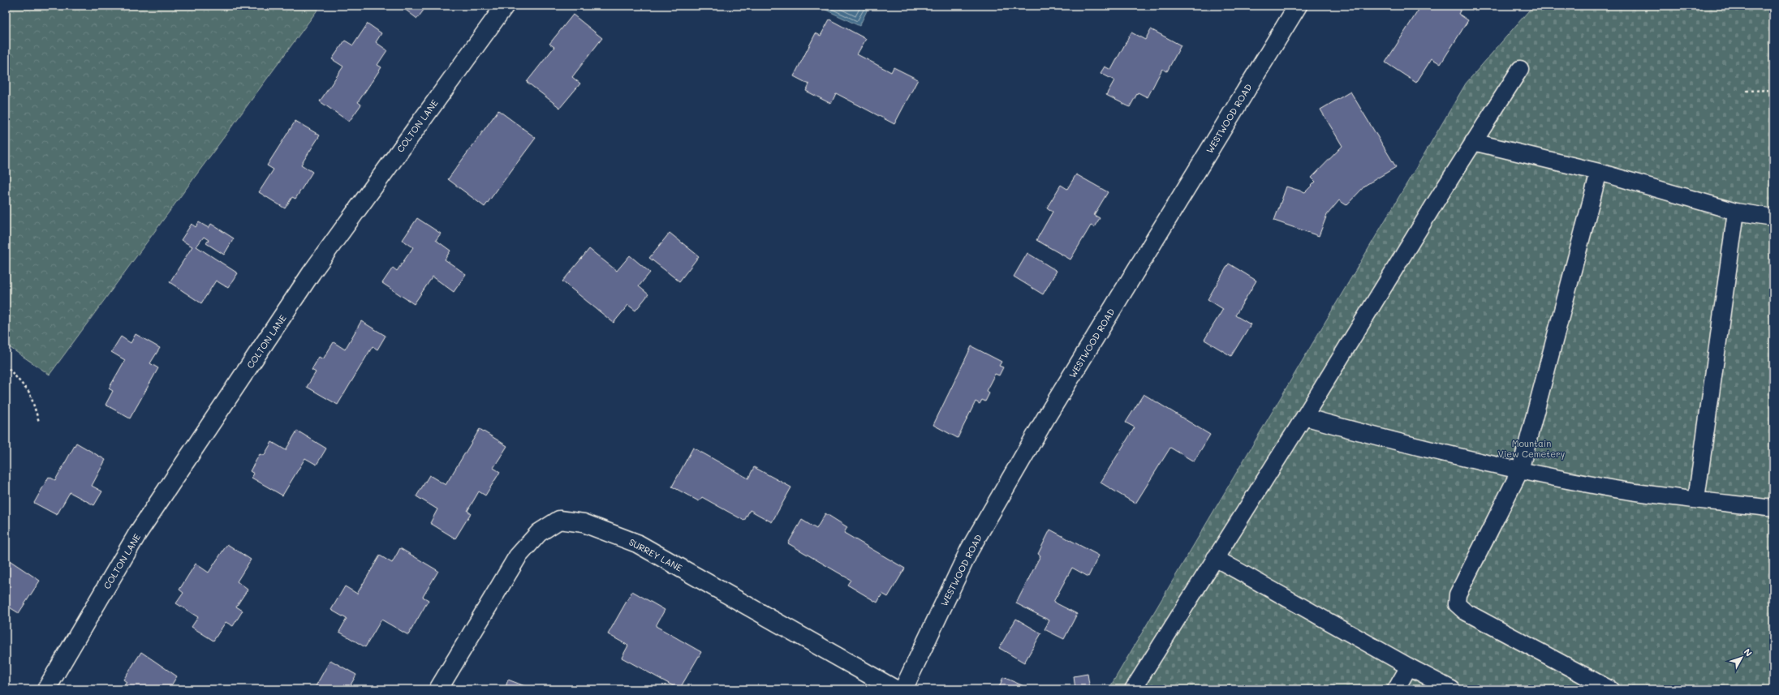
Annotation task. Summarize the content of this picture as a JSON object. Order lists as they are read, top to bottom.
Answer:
{
  "streets": {
    "street": ["WESTWOOD ROAD", "COLTON LANE", "SURREY LANE"]
  },
  "parks": ["Mountain View Cemetery"],
  "north": "top right"
}
